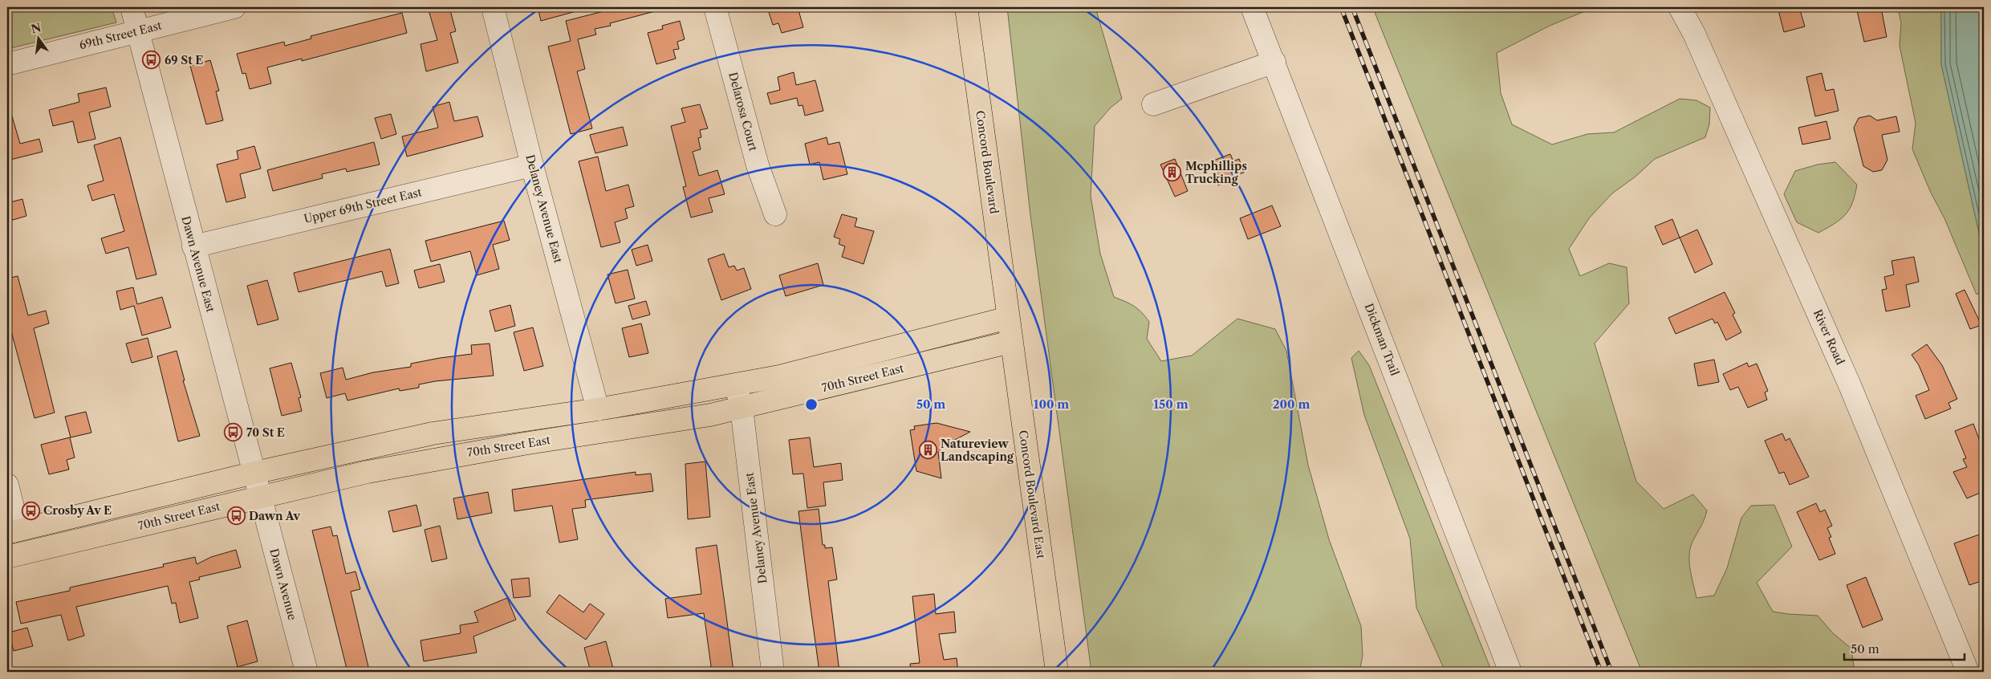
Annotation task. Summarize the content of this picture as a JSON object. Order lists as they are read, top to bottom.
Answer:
{
  "streets": {
    "main road": ["Concord Boulevard", "70th Street East", "Concord Boulevard East"],
    "street": [
      "69th Street East",
      "Delarosa Court",
      "Upper 69th Street East",
      "Delaney Avenue East",
      "Dawn Avenue East",
      "River Road",
      "Dickman Trail",
      "Dawn Avenue"
    ]
  },
  "crossings": [
    ["69th Street East", "Dawn Avenue East"],
    ["Concord Boulevard", "70th Street East"],
    ["Concord Boulevard", "Concord Boulevard East"],
    ["Upper 69th Street East", "Delaney Avenue East"],
    ["Upper 69th Street East", "Dawn Avenue East"],
    ["Delaney Avenue East", "70th Street East"],
    ["Dawn Avenue East", "70th Street East"],
    ["Dawn Avenue East", "Dawn Avenue"],
    ["70th Street East", "Concord Boulevard East"],
    ["70th Street East", "Dawn Avenue"]
  ],
  "places": {
    "bus stop": [
      "69 St E",
      "70 St E",
      "Crosby Av E",
      "Dawn Av"
    ],
    "building": ["Mcphillips Trucking", "Natureview Landscaping"]
  },
  "scale_bar": "50 m",
  "north": "top",
  "rings": [
    "50 m",
    "100 m",
    "150 m",
    "200 m"
  ]
}
